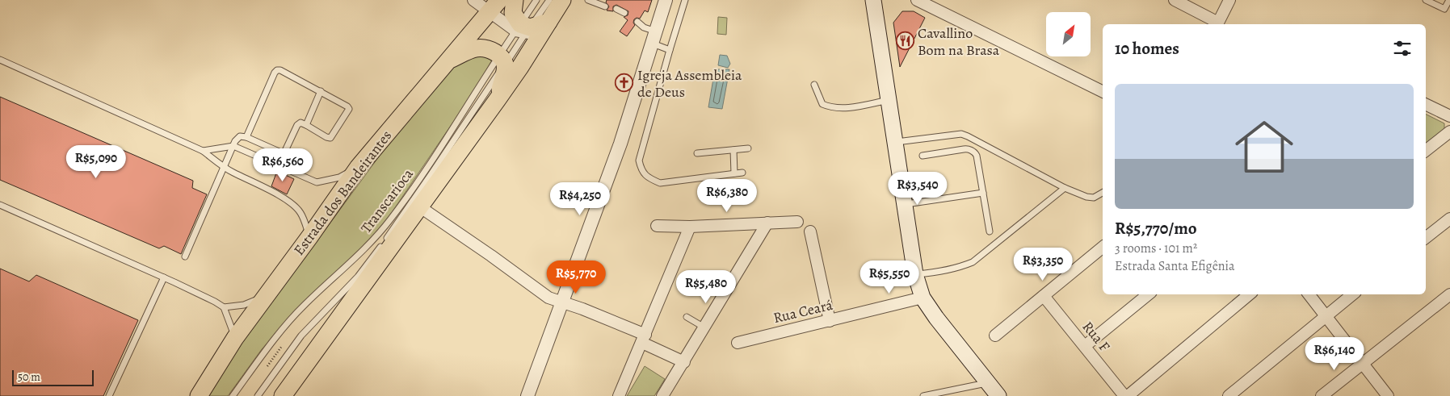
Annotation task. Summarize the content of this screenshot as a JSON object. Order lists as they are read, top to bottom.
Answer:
{
  "streets": {
    "main road": ["Estrada dos Bandeirantes"],
    "street": ["Rua Ceará", "Rua F"],
    "lane": ["Transcarioca"]
  },
  "places": {
    "restaurant": ["Cavallino Bom na Brasa"],
    "church": ["Igreja Assembleia de Deus"]
  },
  "scale_bar": "50 m",
  "north": "top right",
  "page": {
    "heading": "10 homes",
    "list": [
      {
        "name": "R$5,770/mo",
        "note": "3 rooms · 101 m² · Estrada Santa Efigênia"
      }
    ],
    "price": [
      "R$5,090",
      "R$6,560",
      "R$3,540",
      "R$6,380",
      "R$4,250",
      "R$3,350",
      "R$5,770",
      "R$5,550",
      "R$5,480",
      "R$6,140"
    ],
    "scale": "50 m"
  }
}
